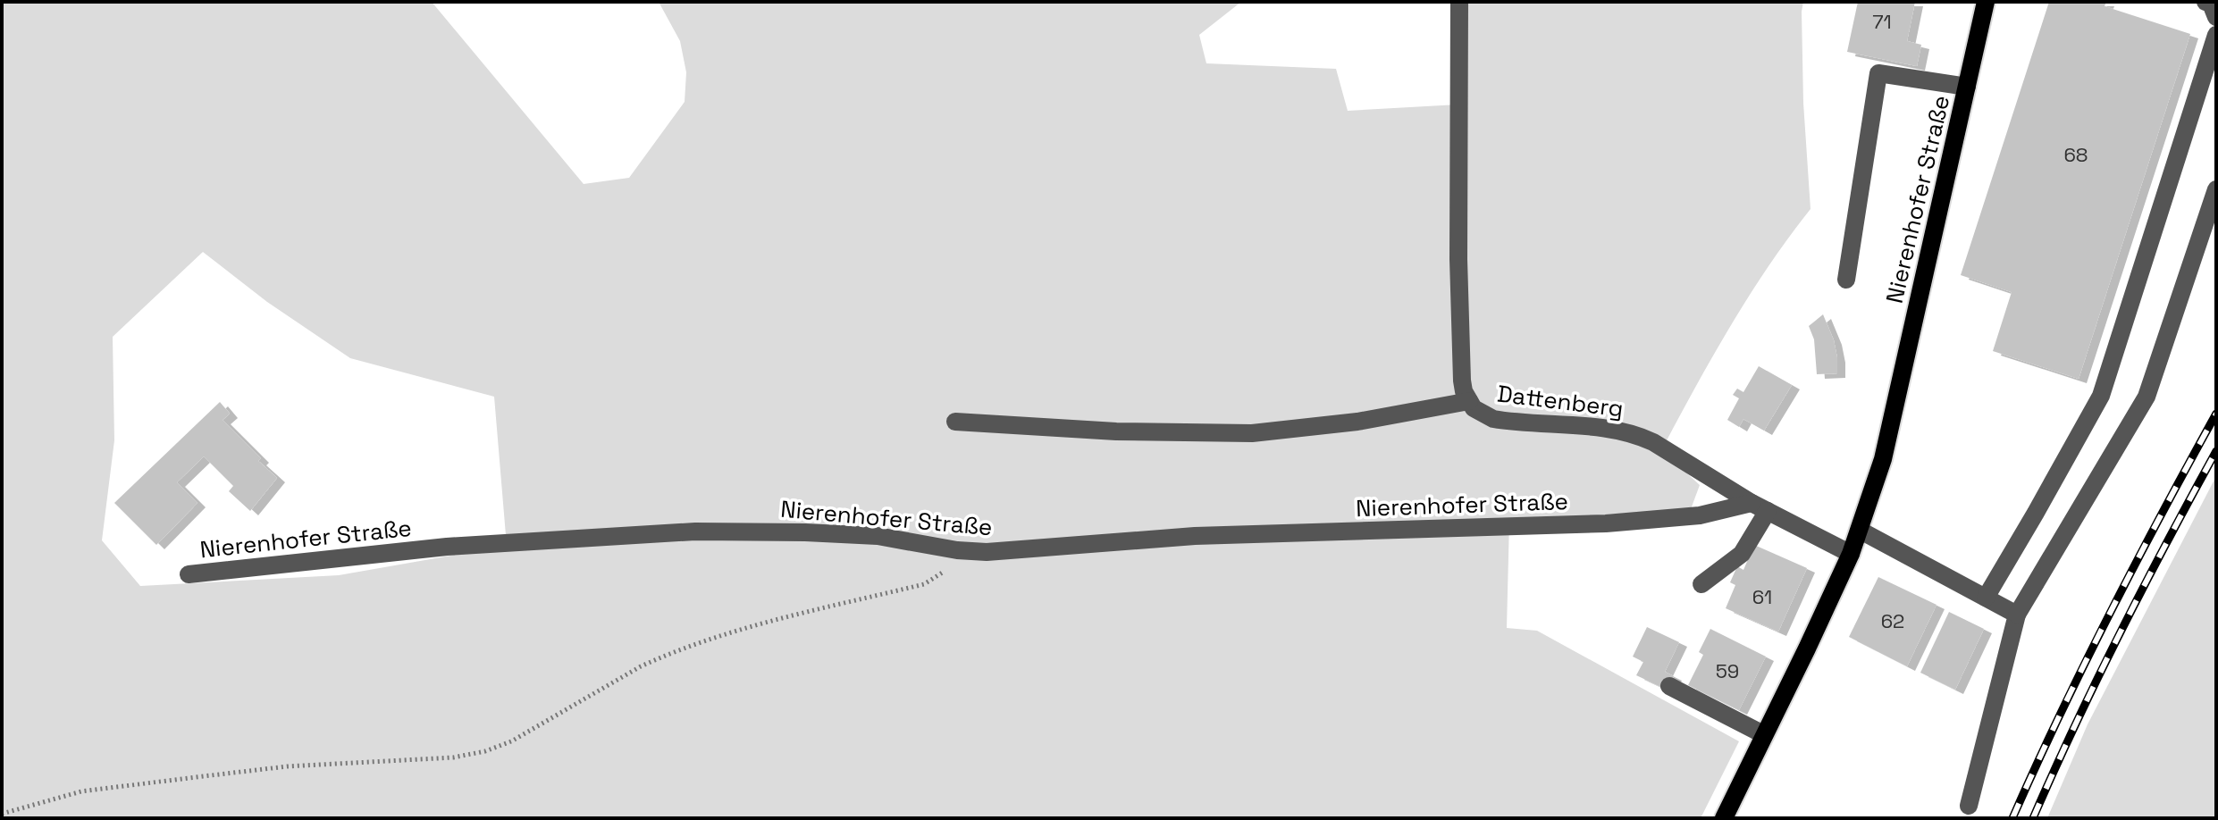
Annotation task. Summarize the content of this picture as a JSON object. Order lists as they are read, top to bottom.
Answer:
{
  "streets": {
    "main road": ["Nierenhofer Straße"],
    "street": ["Dattenberg"]
  },
  "crossings": [
    ["Nierenhofer Straße", "Dattenberg"]
  ],
  "house_numbers": [
    "71",
    "68",
    "61",
    "62",
    "59"
  ]
}
